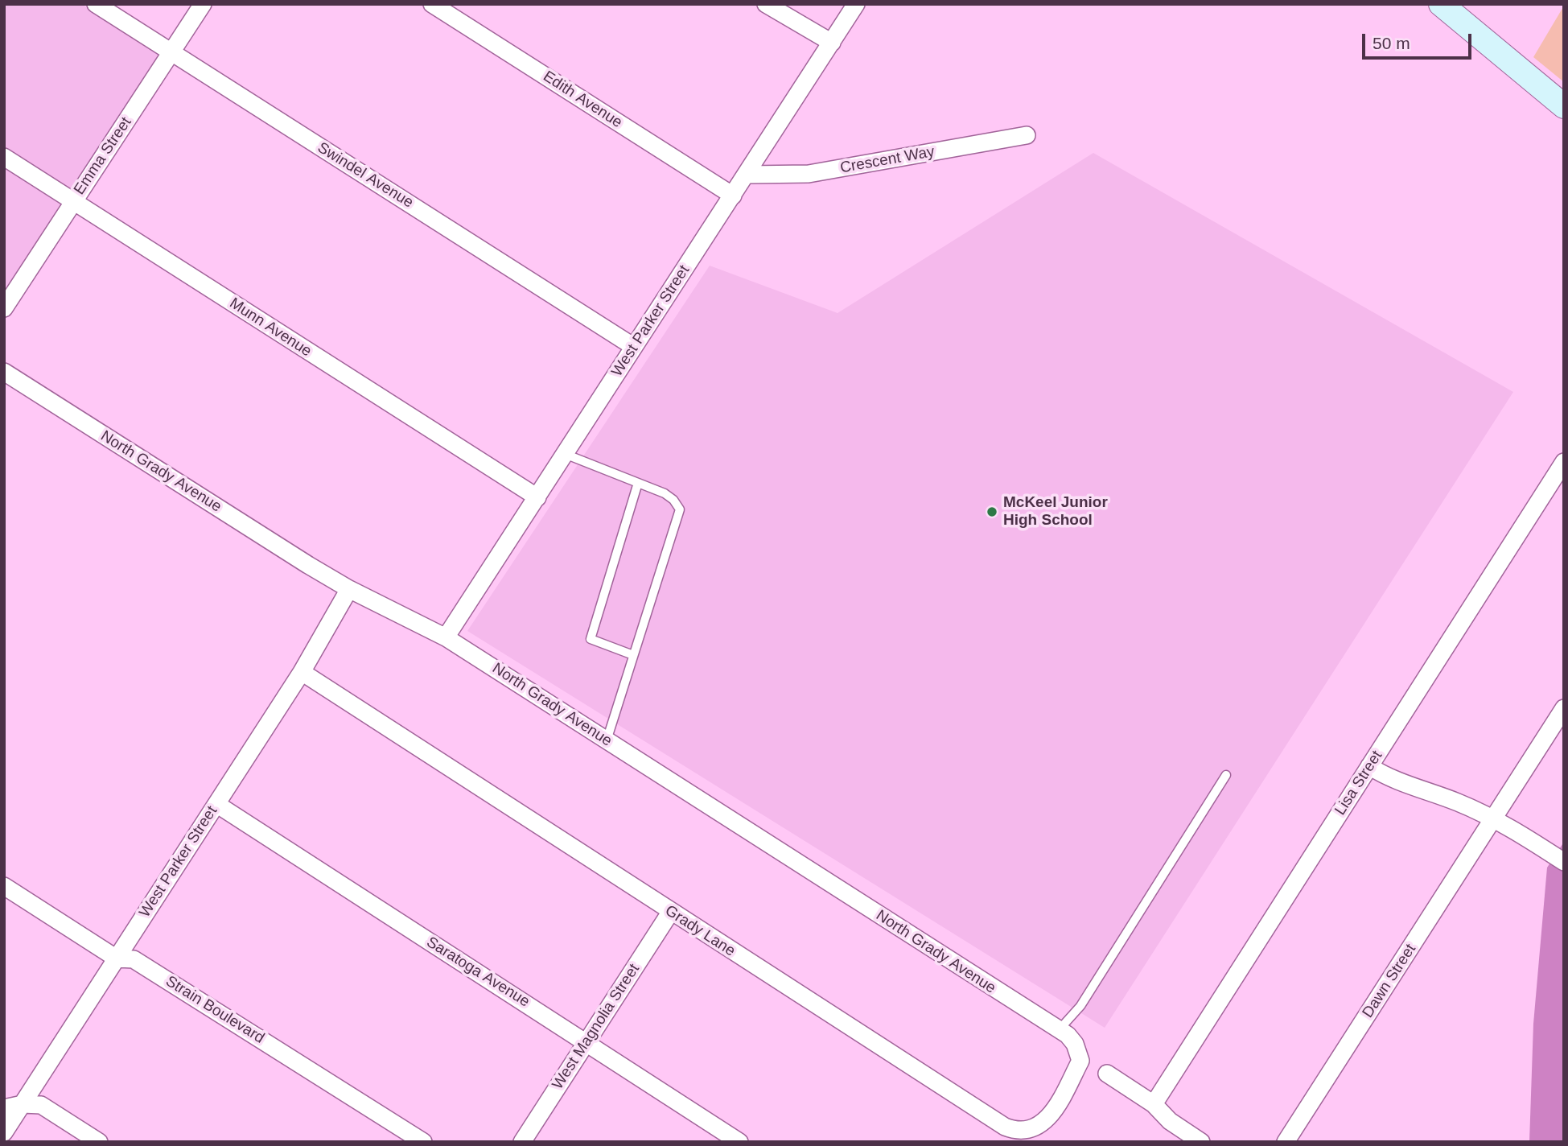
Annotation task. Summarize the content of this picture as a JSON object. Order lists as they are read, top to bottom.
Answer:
{
  "streets": {
    "street": [
      "Edith Avenue",
      "Emma Street",
      "Crescent Way",
      "Swindel Avenue",
      "West Parker Street",
      "Munn Avenue",
      "North Grady Avenue",
      "Lisa Street",
      "Grady Lane",
      "Saratoga Avenue",
      "Dawn Street",
      "Strain Boulevard",
      "West Magnolia Street"
    ]
  },
  "crossings": [
    ["Edith Avenue", "West Parker Street"],
    ["Emma Street", "Swindel Avenue"],
    ["Emma Street", "Munn Avenue"],
    ["Crescent Way", "West Parker Street"],
    ["Swindel Avenue", "West Parker Street"],
    ["West Parker Street", "Munn Avenue"],
    ["West Parker Street", "North Grady Avenue"],
    ["West Parker Street", "Grady Lane"],
    ["West Parker Street", "Saratoga Avenue"],
    ["West Parker Street", "Strain Boulevard"],
    ["North Grady Avenue", "Grady Lane"],
    ["Grady Lane", "West Magnolia Street"],
    ["Saratoga Avenue", "West Magnolia Street"]
  ],
  "places": ["McKeel Junior High School"],
  "scale_bar": "50 m"
}
